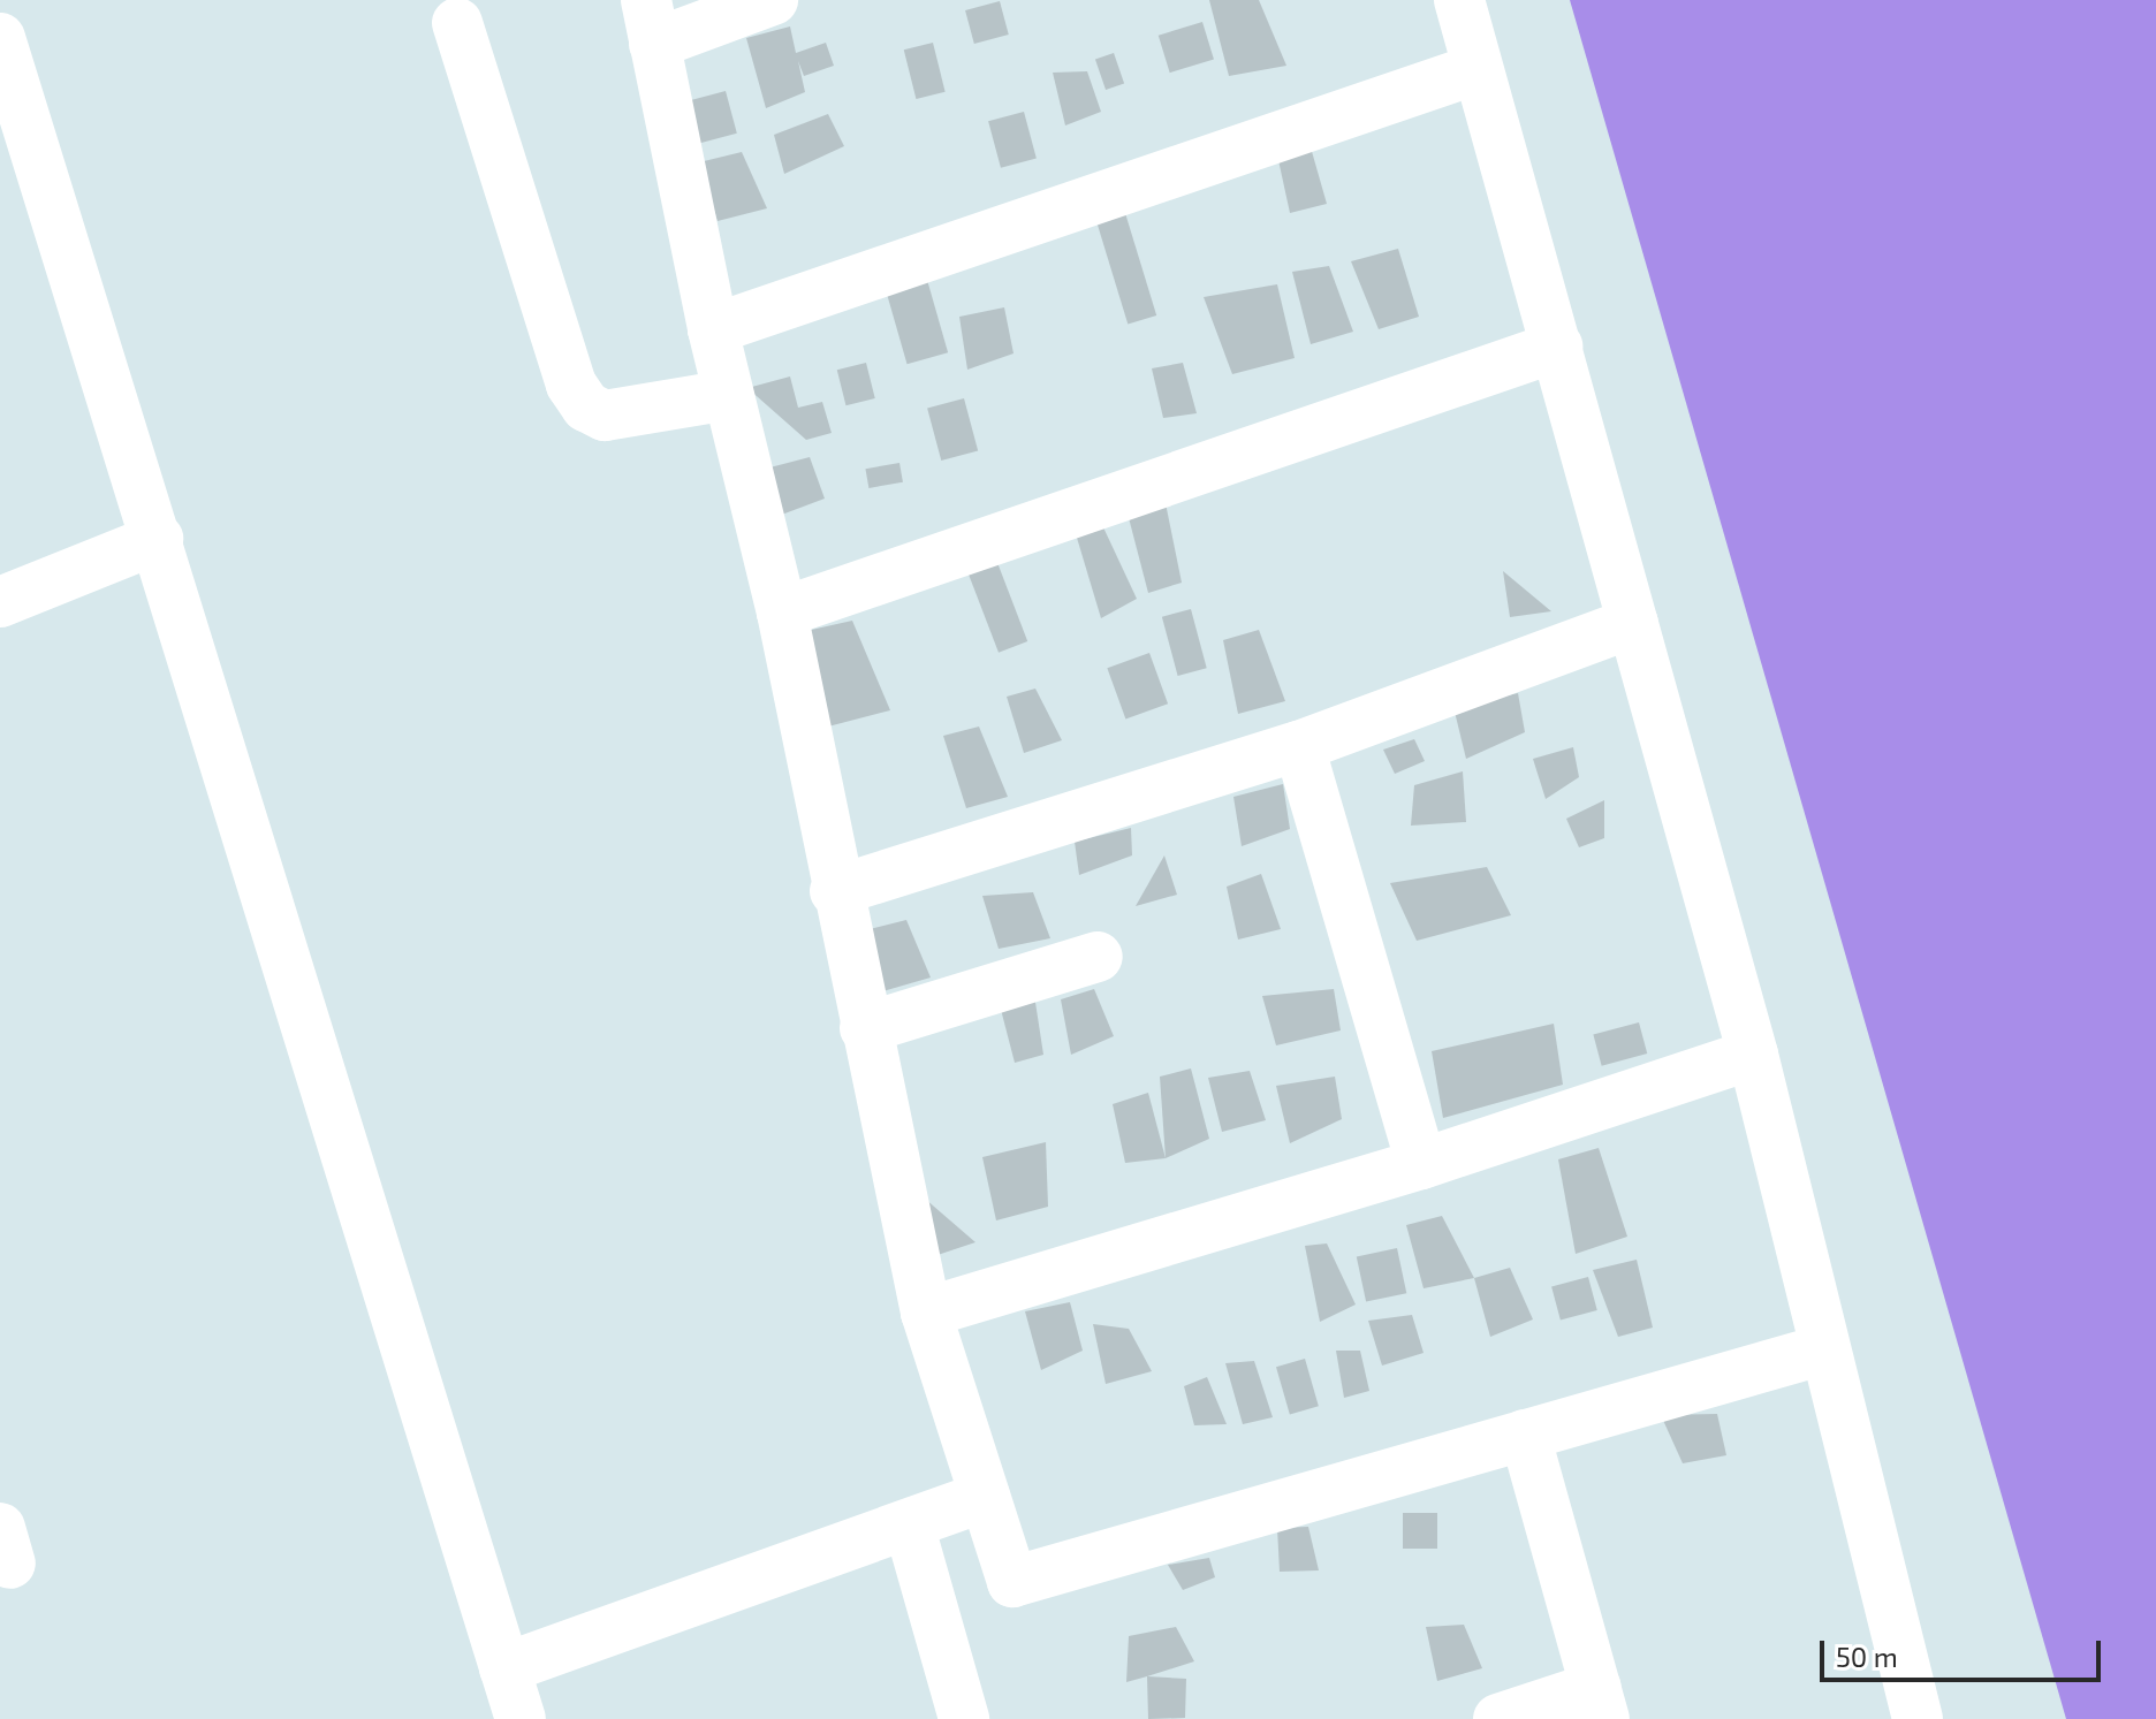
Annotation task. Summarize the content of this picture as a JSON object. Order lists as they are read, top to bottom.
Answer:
{
  "scale_bar": "50 m"
}
